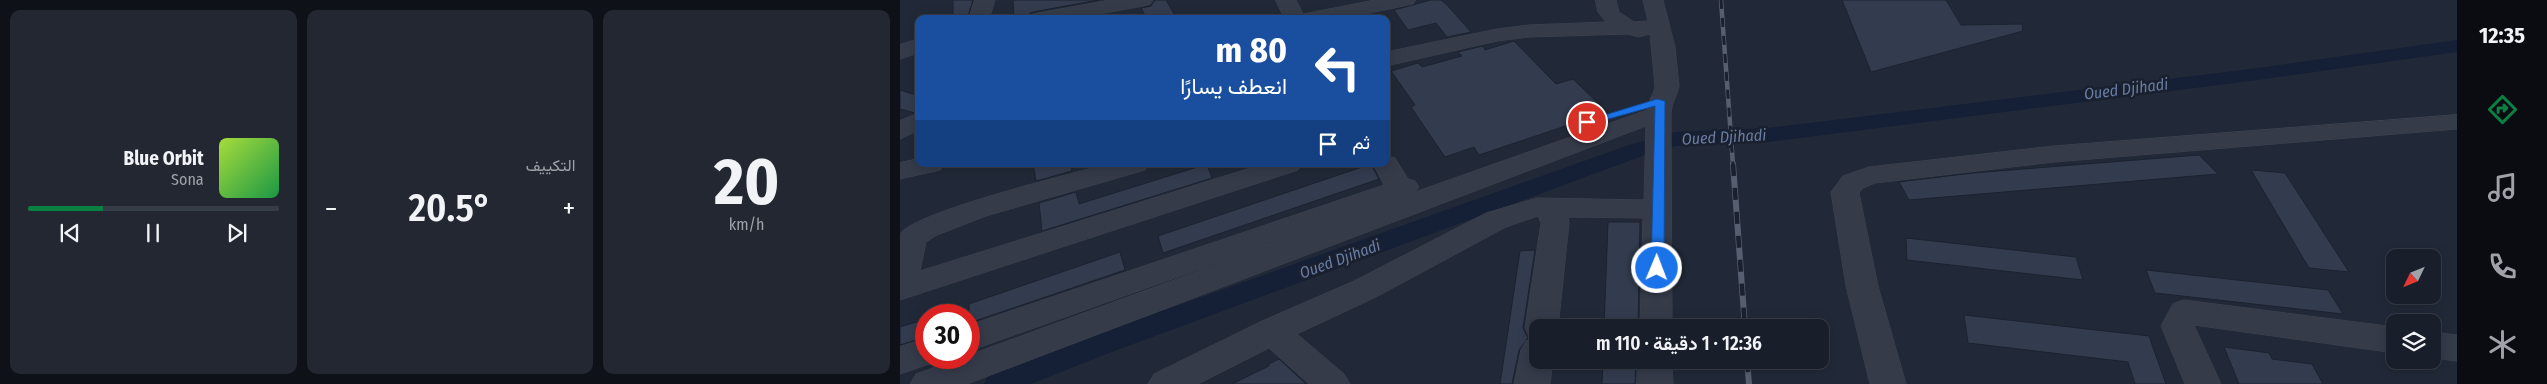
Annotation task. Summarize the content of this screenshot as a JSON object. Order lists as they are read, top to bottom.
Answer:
{
  "water": ["Oued Djihadi"],
  "north": "bottom left",
  "page": {
    "tabs": "12:35",
    "tile": [
      ["20", "km/h"],
      "التكييف"
    ],
    "turn": ["80 m", "انعطف يسارًا"],
    "then": "ثم",
    "song": ["Blue Orbit", "Sona"],
    "heat": ["−", "20.5°", "+"],
    "limit": "30",
    "trip": "12:36 · 1 دقيقة · 110 m"
  }
}
